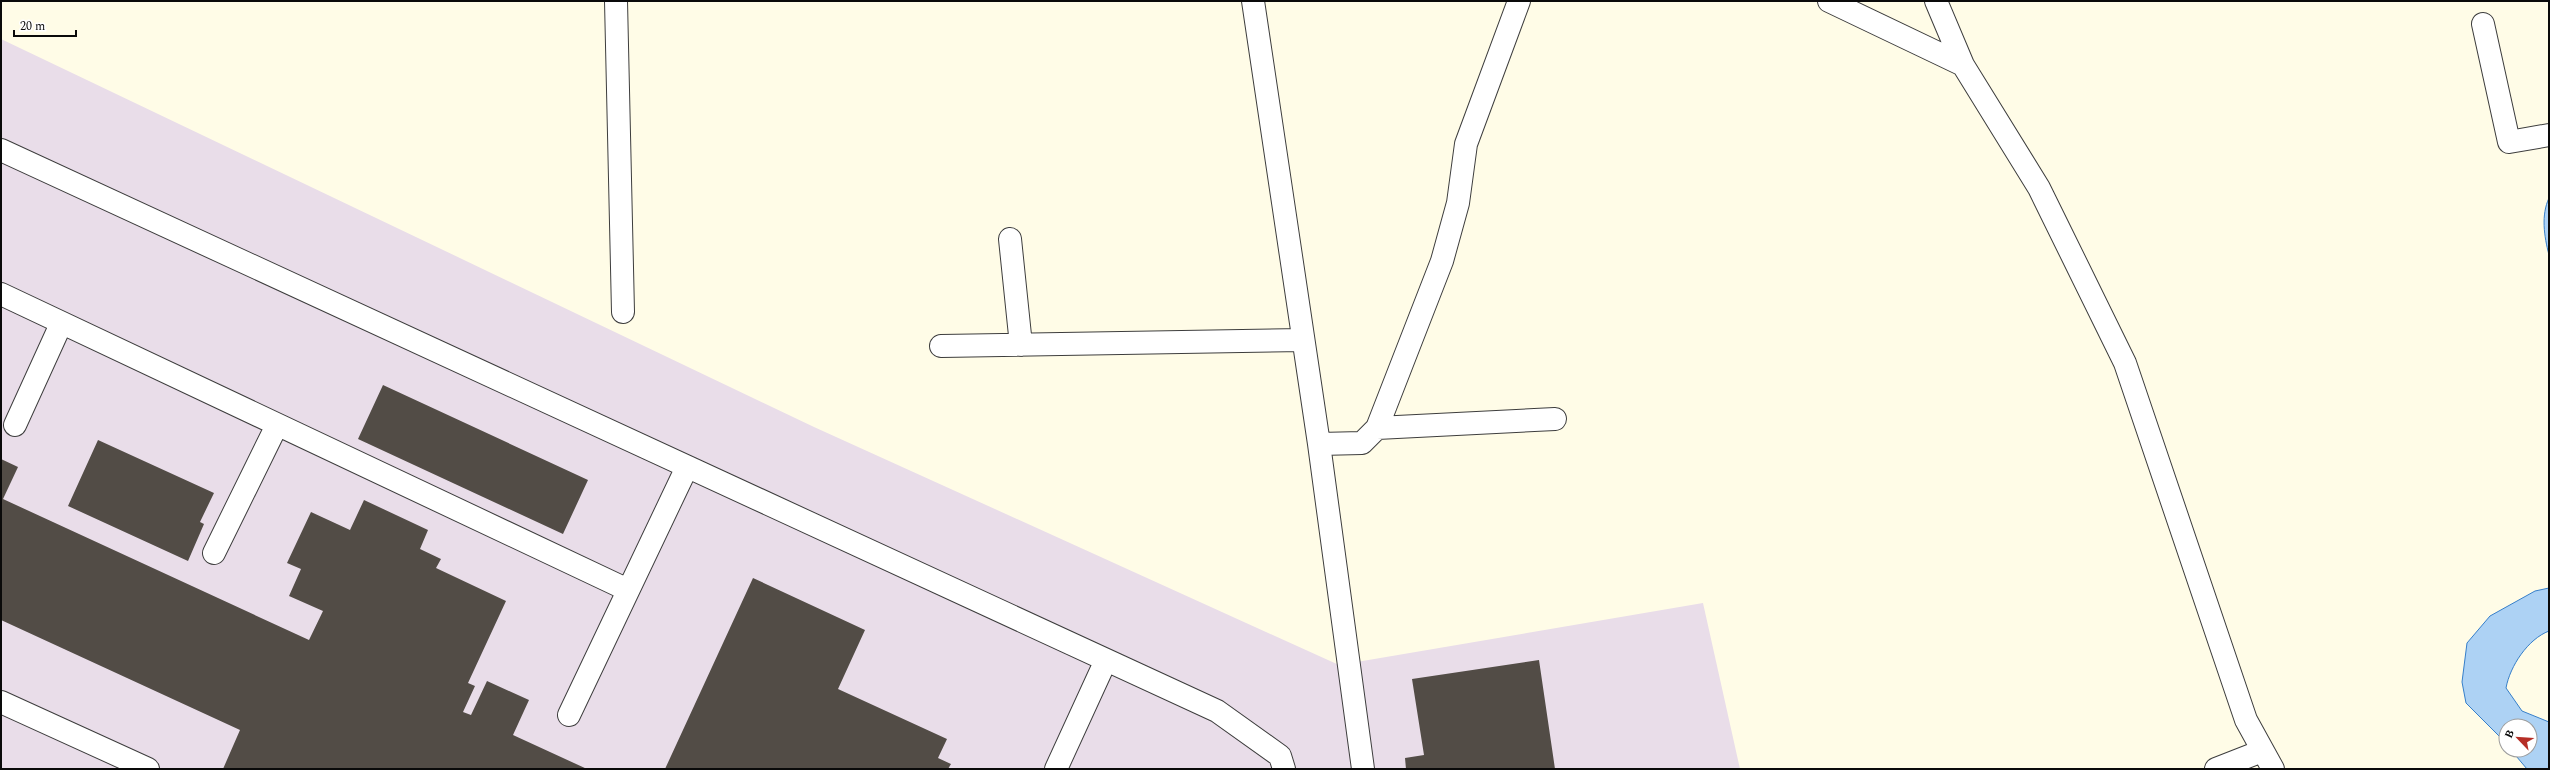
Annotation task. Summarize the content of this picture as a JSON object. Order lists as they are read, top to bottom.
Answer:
{
  "scale_bar": "20 m",
  "north": "top left"
}
